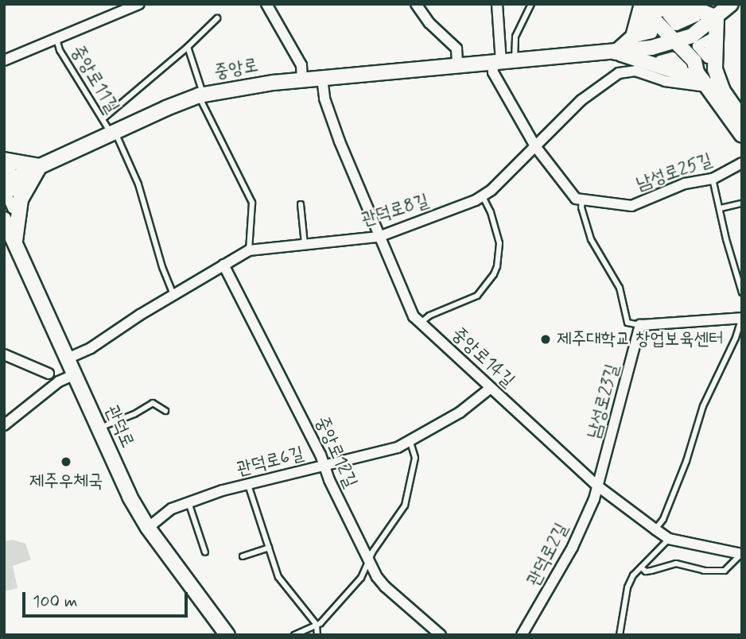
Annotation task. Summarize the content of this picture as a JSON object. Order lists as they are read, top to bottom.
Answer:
{
  "streets": {
    "main road": ["중앙로", "관덕로"],
    "street": [
      "남성로25길",
      "관덕로8길",
      "중앙로14길",
      "남성로23길",
      "중앙로12길",
      "관덕로6길",
      "관덕로2길"
    ],
    "lane": ["중앙로11길"]
  },
  "crossings": [
    ["중앙로", "중앙로11길"],
    ["중앙로", "중앙로14길"],
    ["중앙로11길", "관덕로8길"],
    ["관덕로8길", "중앙로14길"],
    ["관덕로8길", "관덕로"],
    ["관덕로8길", "중앙로12길"],
    ["중앙로14길", "남성로23길"],
    ["중앙로14길", "관덕로6길"],
    ["중앙로14길", "관덕로2길"],
    ["남성로23길", "관덕로2길"],
    ["관덕로", "관덕로6길"],
    ["중앙로12길", "관덕로6길"]
  ],
  "places": ["제주대학교 창업보육센터", "제주우체국"],
  "scale_bar": "100 m"
}
